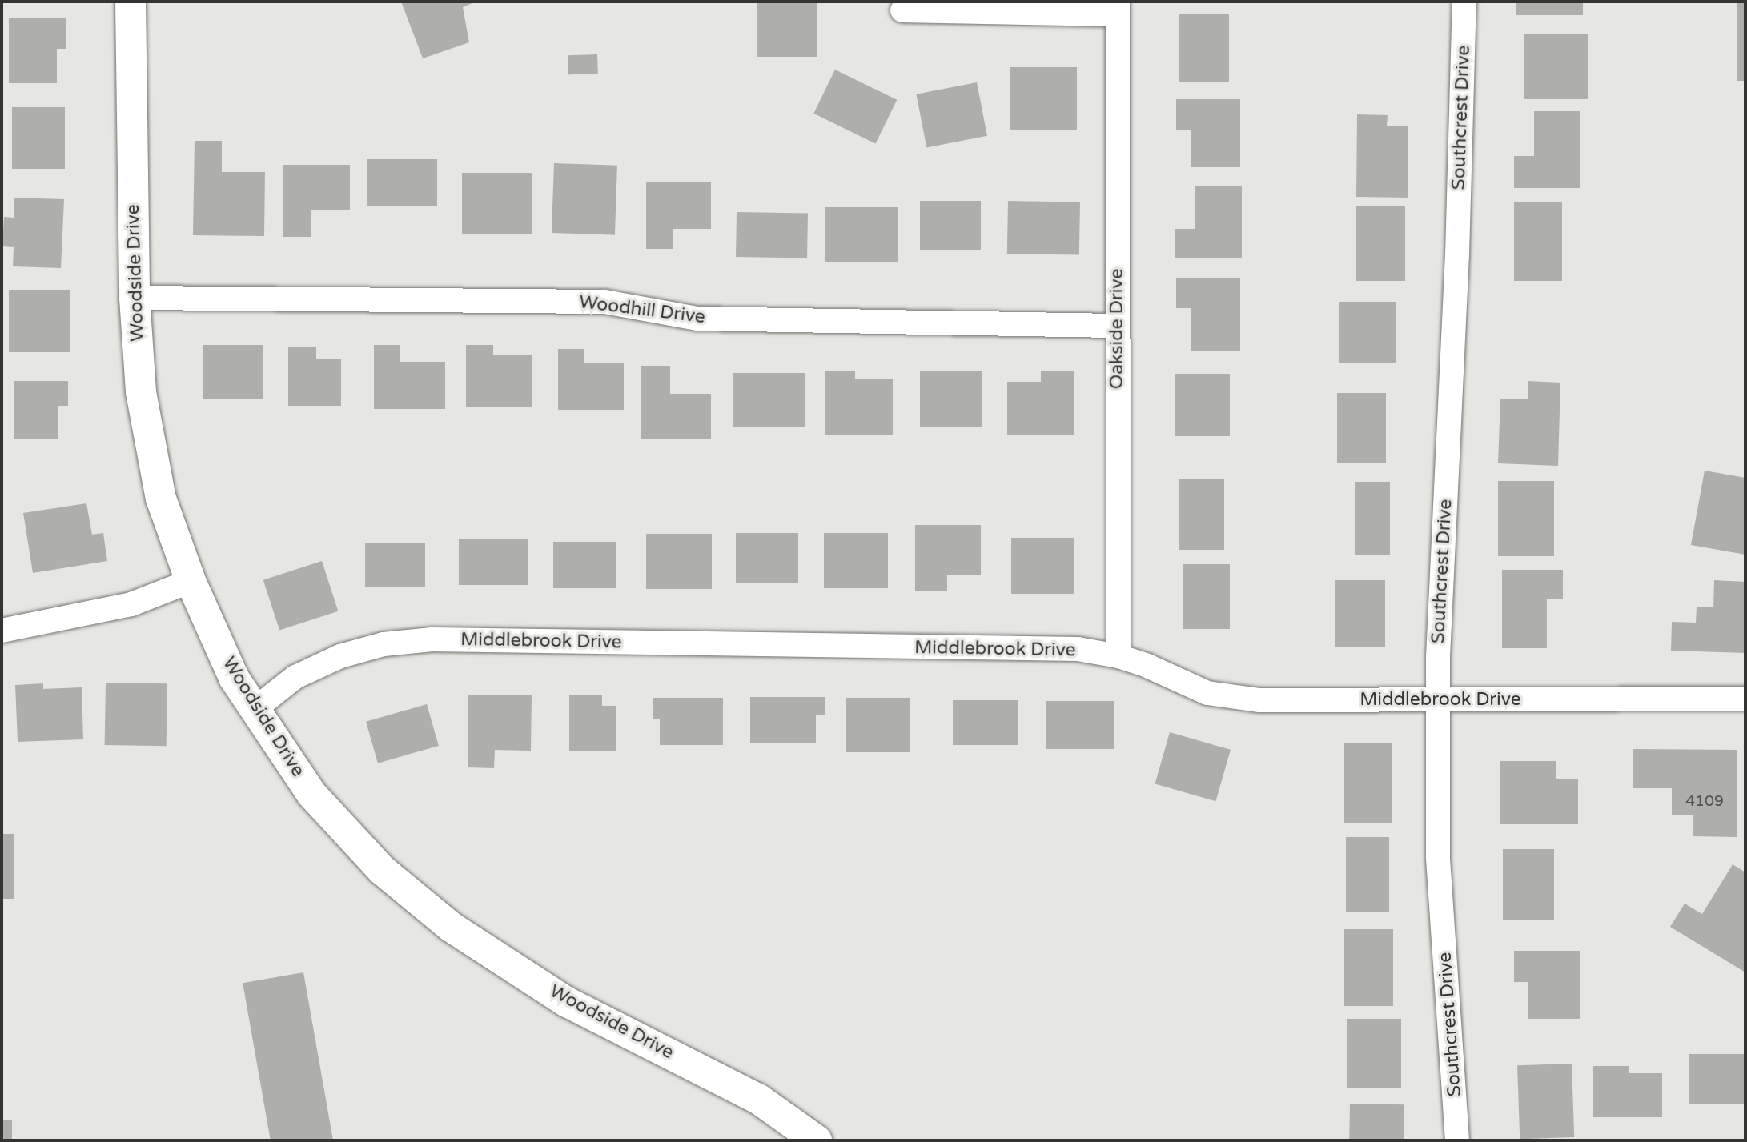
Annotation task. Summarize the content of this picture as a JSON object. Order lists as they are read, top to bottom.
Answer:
{
  "streets": {
    "street": [
      "Southcrest Drive",
      "Woodside Drive",
      "Woodhill Drive",
      "Oakside Drive",
      "Middlebrook Drive"
    ]
  },
  "crossings": [
    ["Southcrest Drive", "Middlebrook Drive"],
    ["Woodside Drive", "Woodhill Drive"],
    ["Woodside Drive", "Middlebrook Drive"],
    ["Woodhill Drive", "Oakside Drive"],
    ["Oakside Drive", "Middlebrook Drive"]
  ],
  "house_numbers": ["4109"]
}
